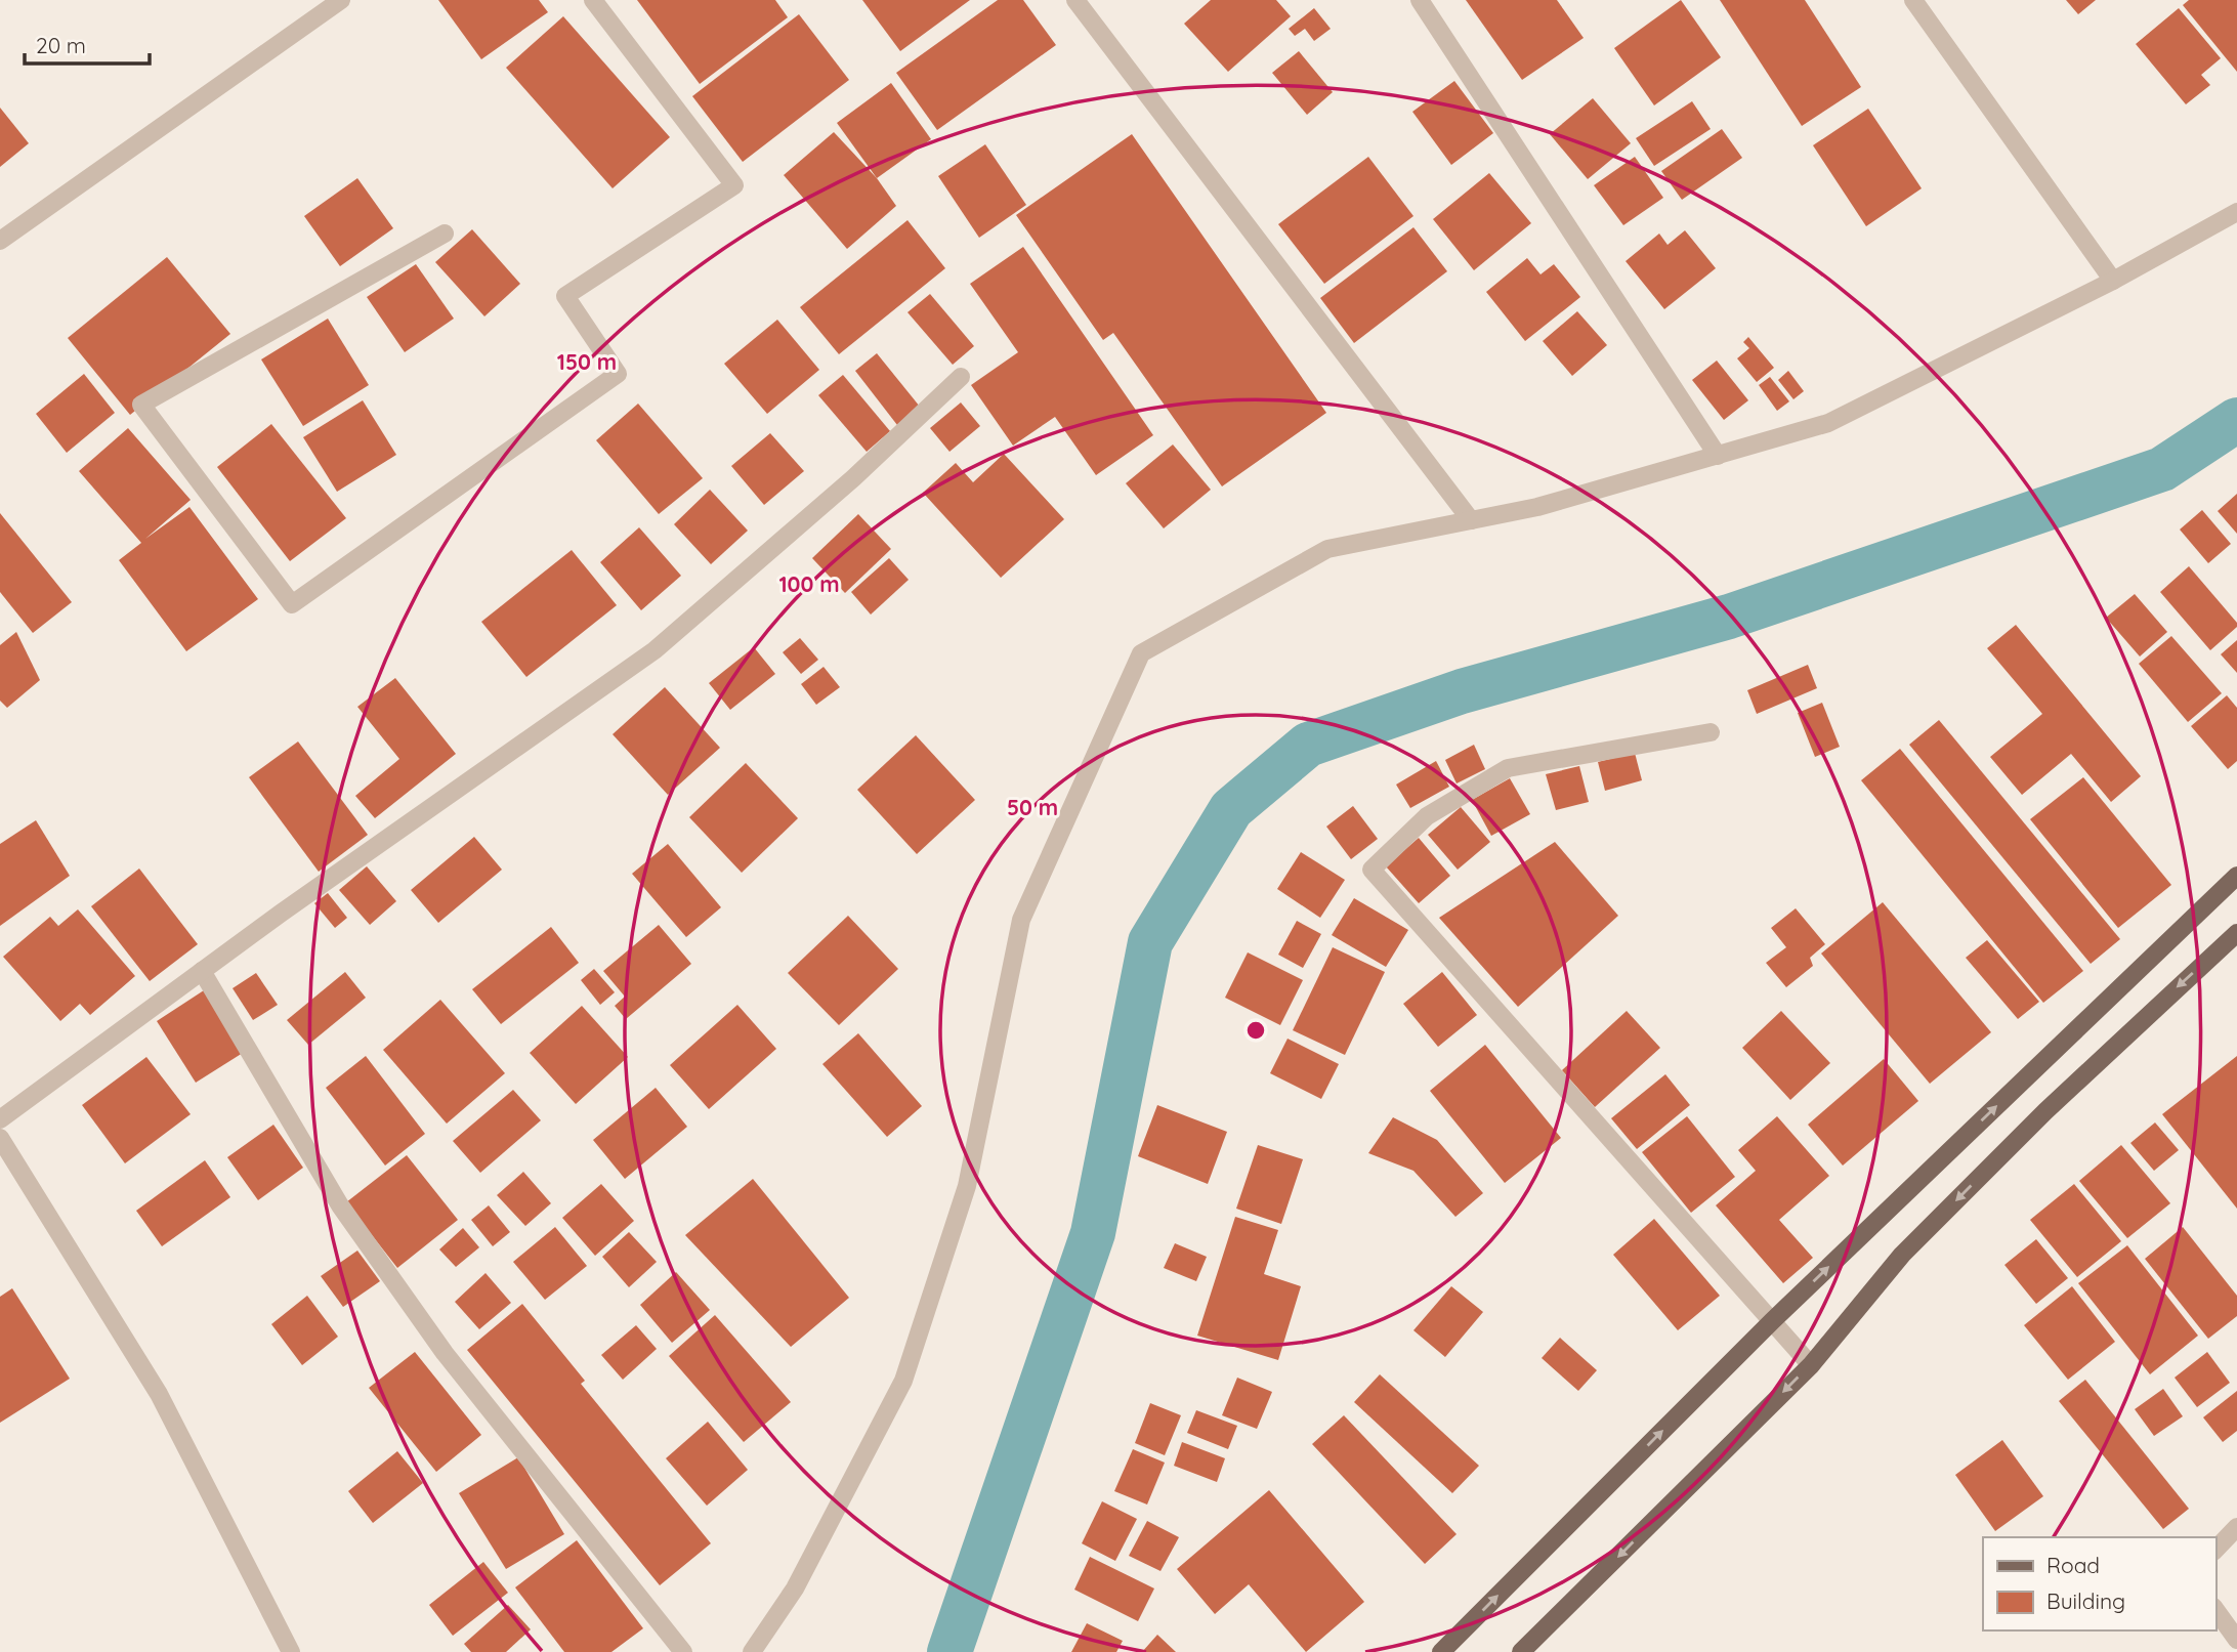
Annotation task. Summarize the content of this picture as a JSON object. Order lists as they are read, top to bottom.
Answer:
{
  "legend": ["Road", "Building"],
  "scale_bar": "20 m",
  "rings": ["150 m", "100 m", "50 m"]
}
